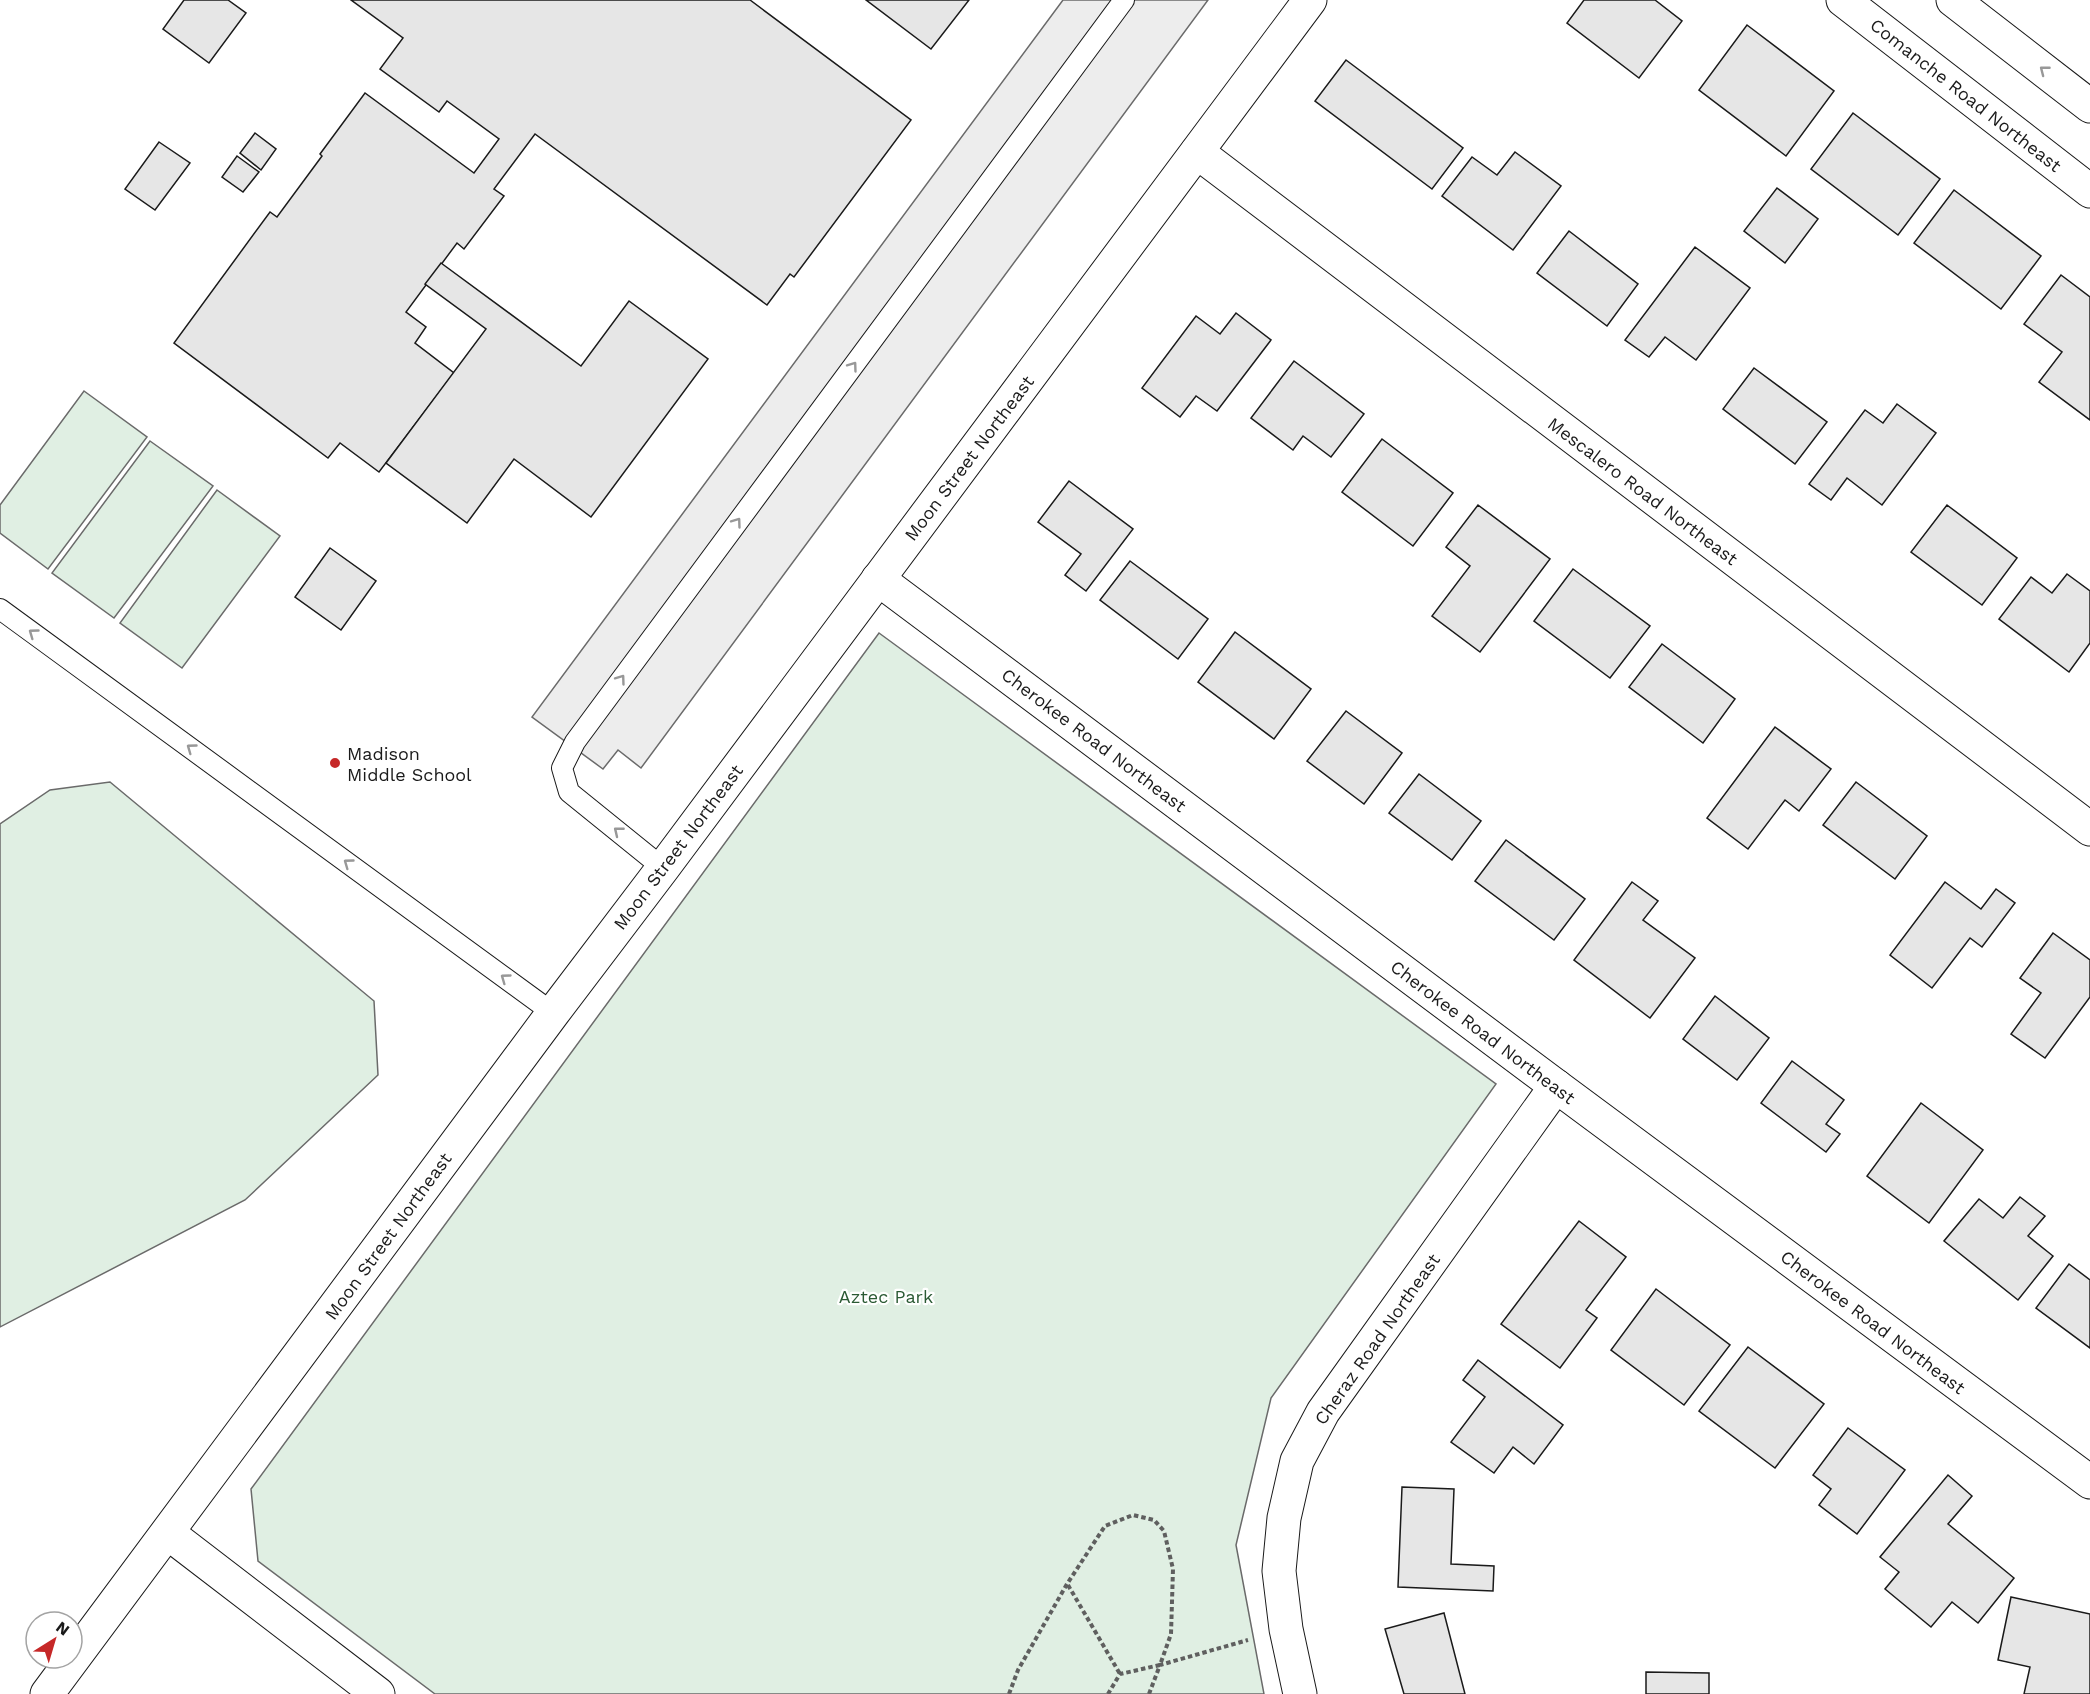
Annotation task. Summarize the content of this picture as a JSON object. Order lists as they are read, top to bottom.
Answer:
{
  "streets": {
    "street": [
      "Comanche Road Northeast",
      "Moon Street Northeast",
      "Mescalero Road Northeast",
      "Cherokee Road Northeast",
      "Cheraz Road Northeast"
    ]
  },
  "crossings": [
    ["Moon Street Northeast", "Mescalero Road Northeast"],
    ["Moon Street Northeast", "Cherokee Road Northeast"],
    ["Cherokee Road Northeast", "Cheraz Road Northeast"]
  ],
  "parks": ["Aztec Park"],
  "places": ["Madison Middle School"],
  "north": "top right"
}
